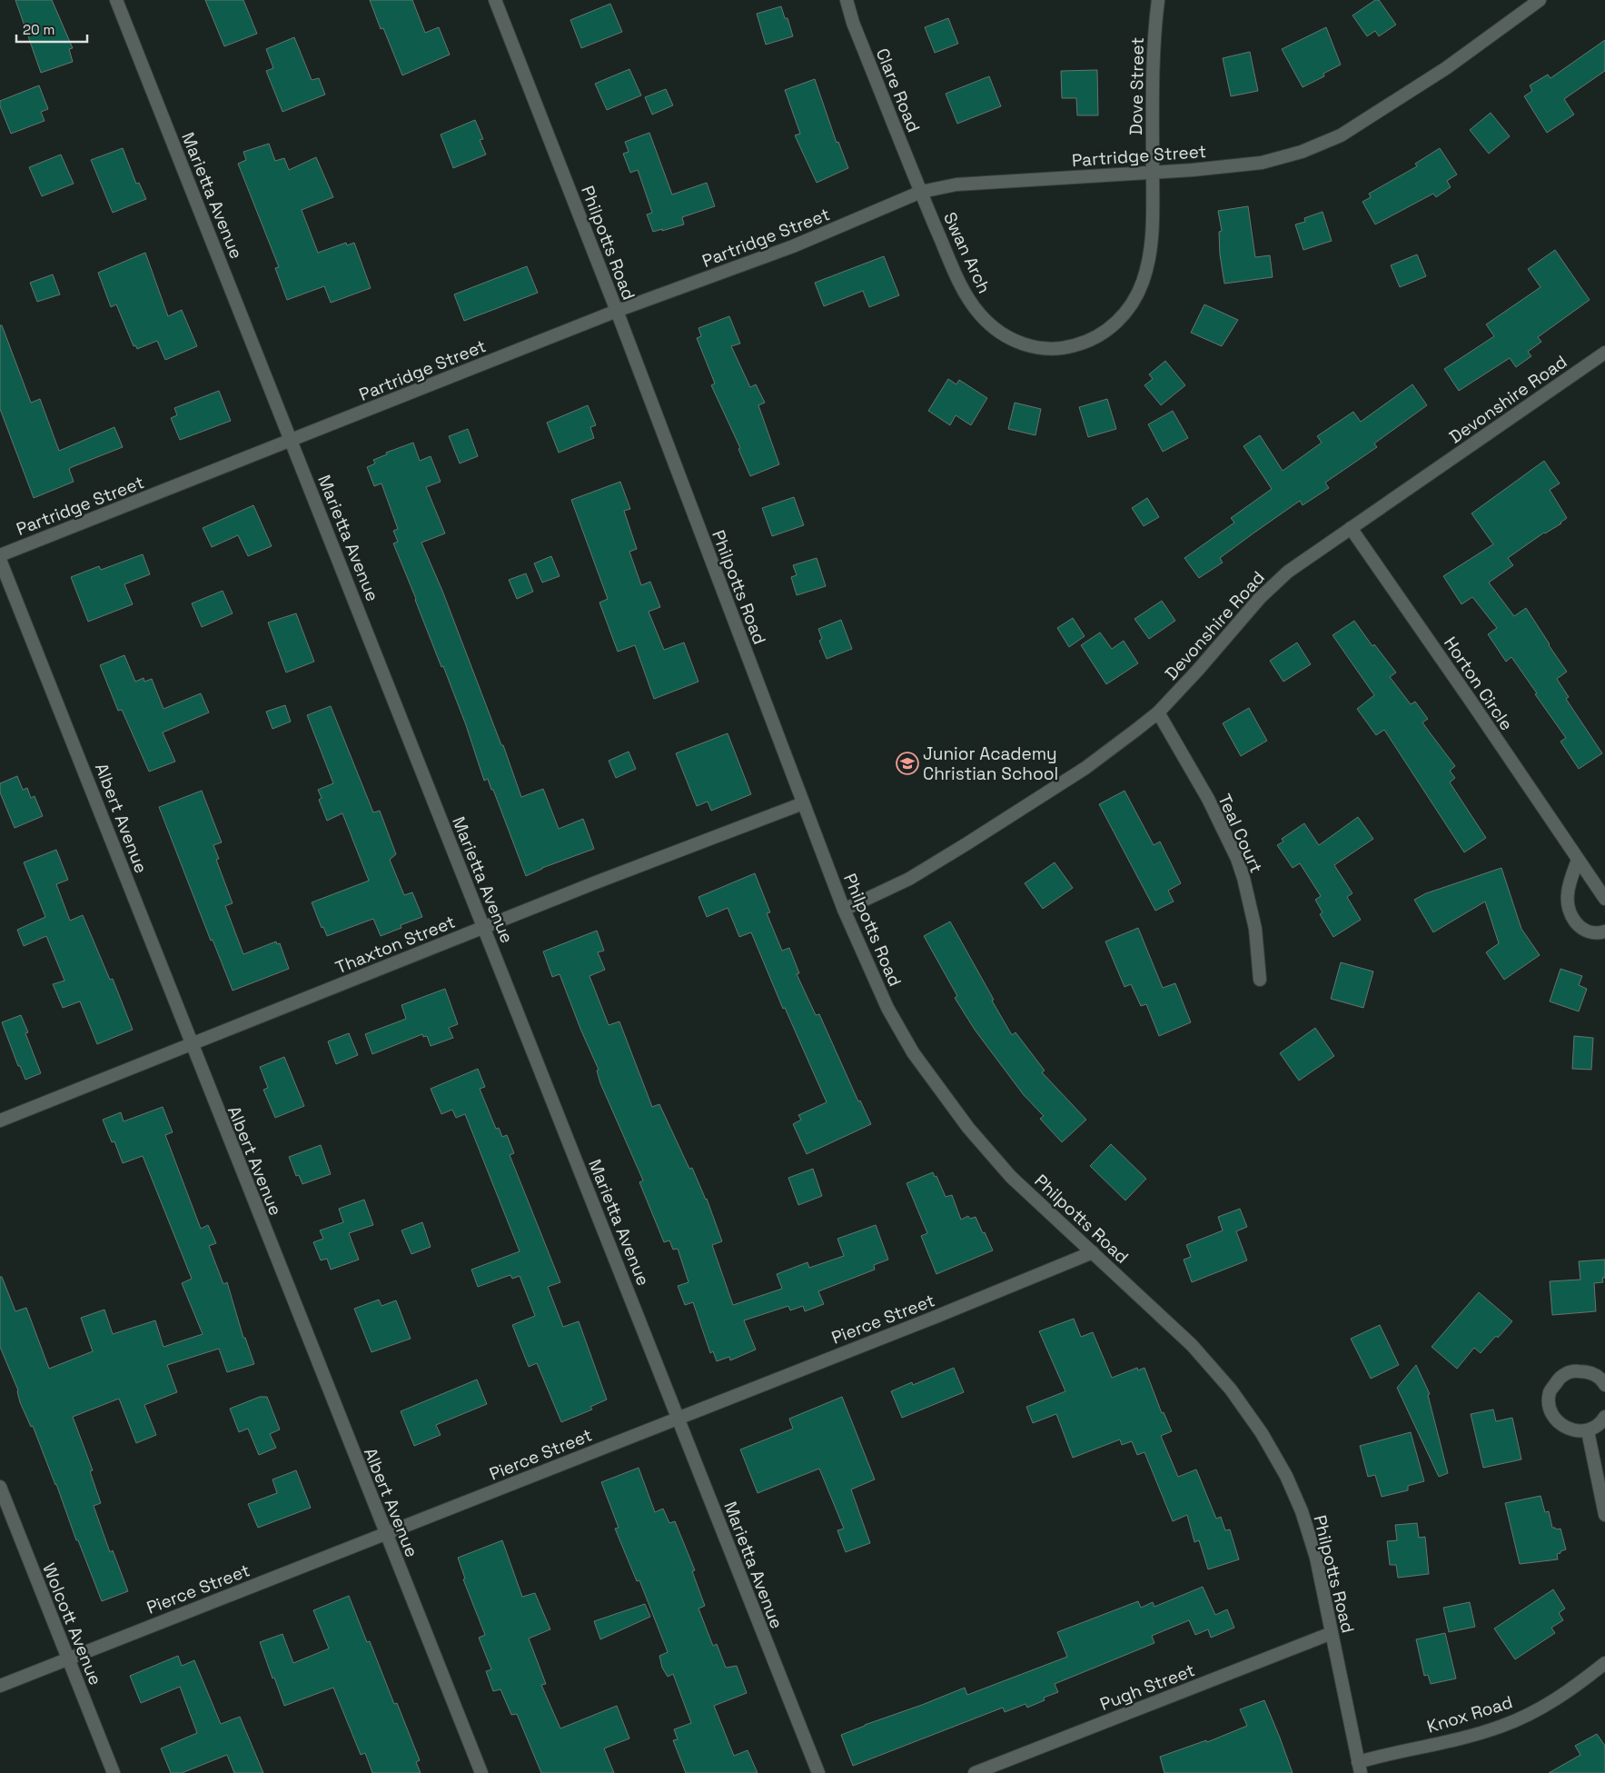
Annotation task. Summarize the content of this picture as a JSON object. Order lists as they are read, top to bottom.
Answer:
{
  "streets": {
    "street": [
      "Dove Street",
      "Clare Road",
      "Partridge Street",
      "Marietta Avenue",
      "Philpotts Road",
      "Swan Arch",
      "Devonshire Road",
      "Horton Circle",
      "Albert Avenue",
      "Teal Court",
      "Thaxton Street",
      "Pierce Street",
      "Wolcott Avenue",
      "Pugh Street",
      "Knox Road"
    ]
  },
  "crossings": [
    ["Dove Street", "Partridge Street"],
    ["Dove Street", "Swan Arch"],
    ["Clare Road", "Partridge Street"],
    ["Clare Road", "Swan Arch"],
    ["Partridge Street", "Marietta Avenue"],
    ["Partridge Street", "Philpotts Road"],
    ["Partridge Street", "Swan Arch"],
    ["Marietta Avenue", "Thaxton Street"],
    ["Marietta Avenue", "Pierce Street"],
    ["Philpotts Road", "Devonshire Road"],
    ["Philpotts Road", "Thaxton Street"],
    ["Philpotts Road", "Pierce Street"],
    ["Philpotts Road", "Pugh Street"],
    ["Philpotts Road", "Knox Road"],
    ["Devonshire Road", "Horton Circle"],
    ["Devonshire Road", "Teal Court"],
    ["Albert Avenue", "Thaxton Street"],
    ["Albert Avenue", "Pierce Street"],
    ["Pierce Street", "Wolcott Avenue"]
  ],
  "places": {
    "school or university": ["Junior Academy Christian School"]
  },
  "scale_bar": "20 m"
}
